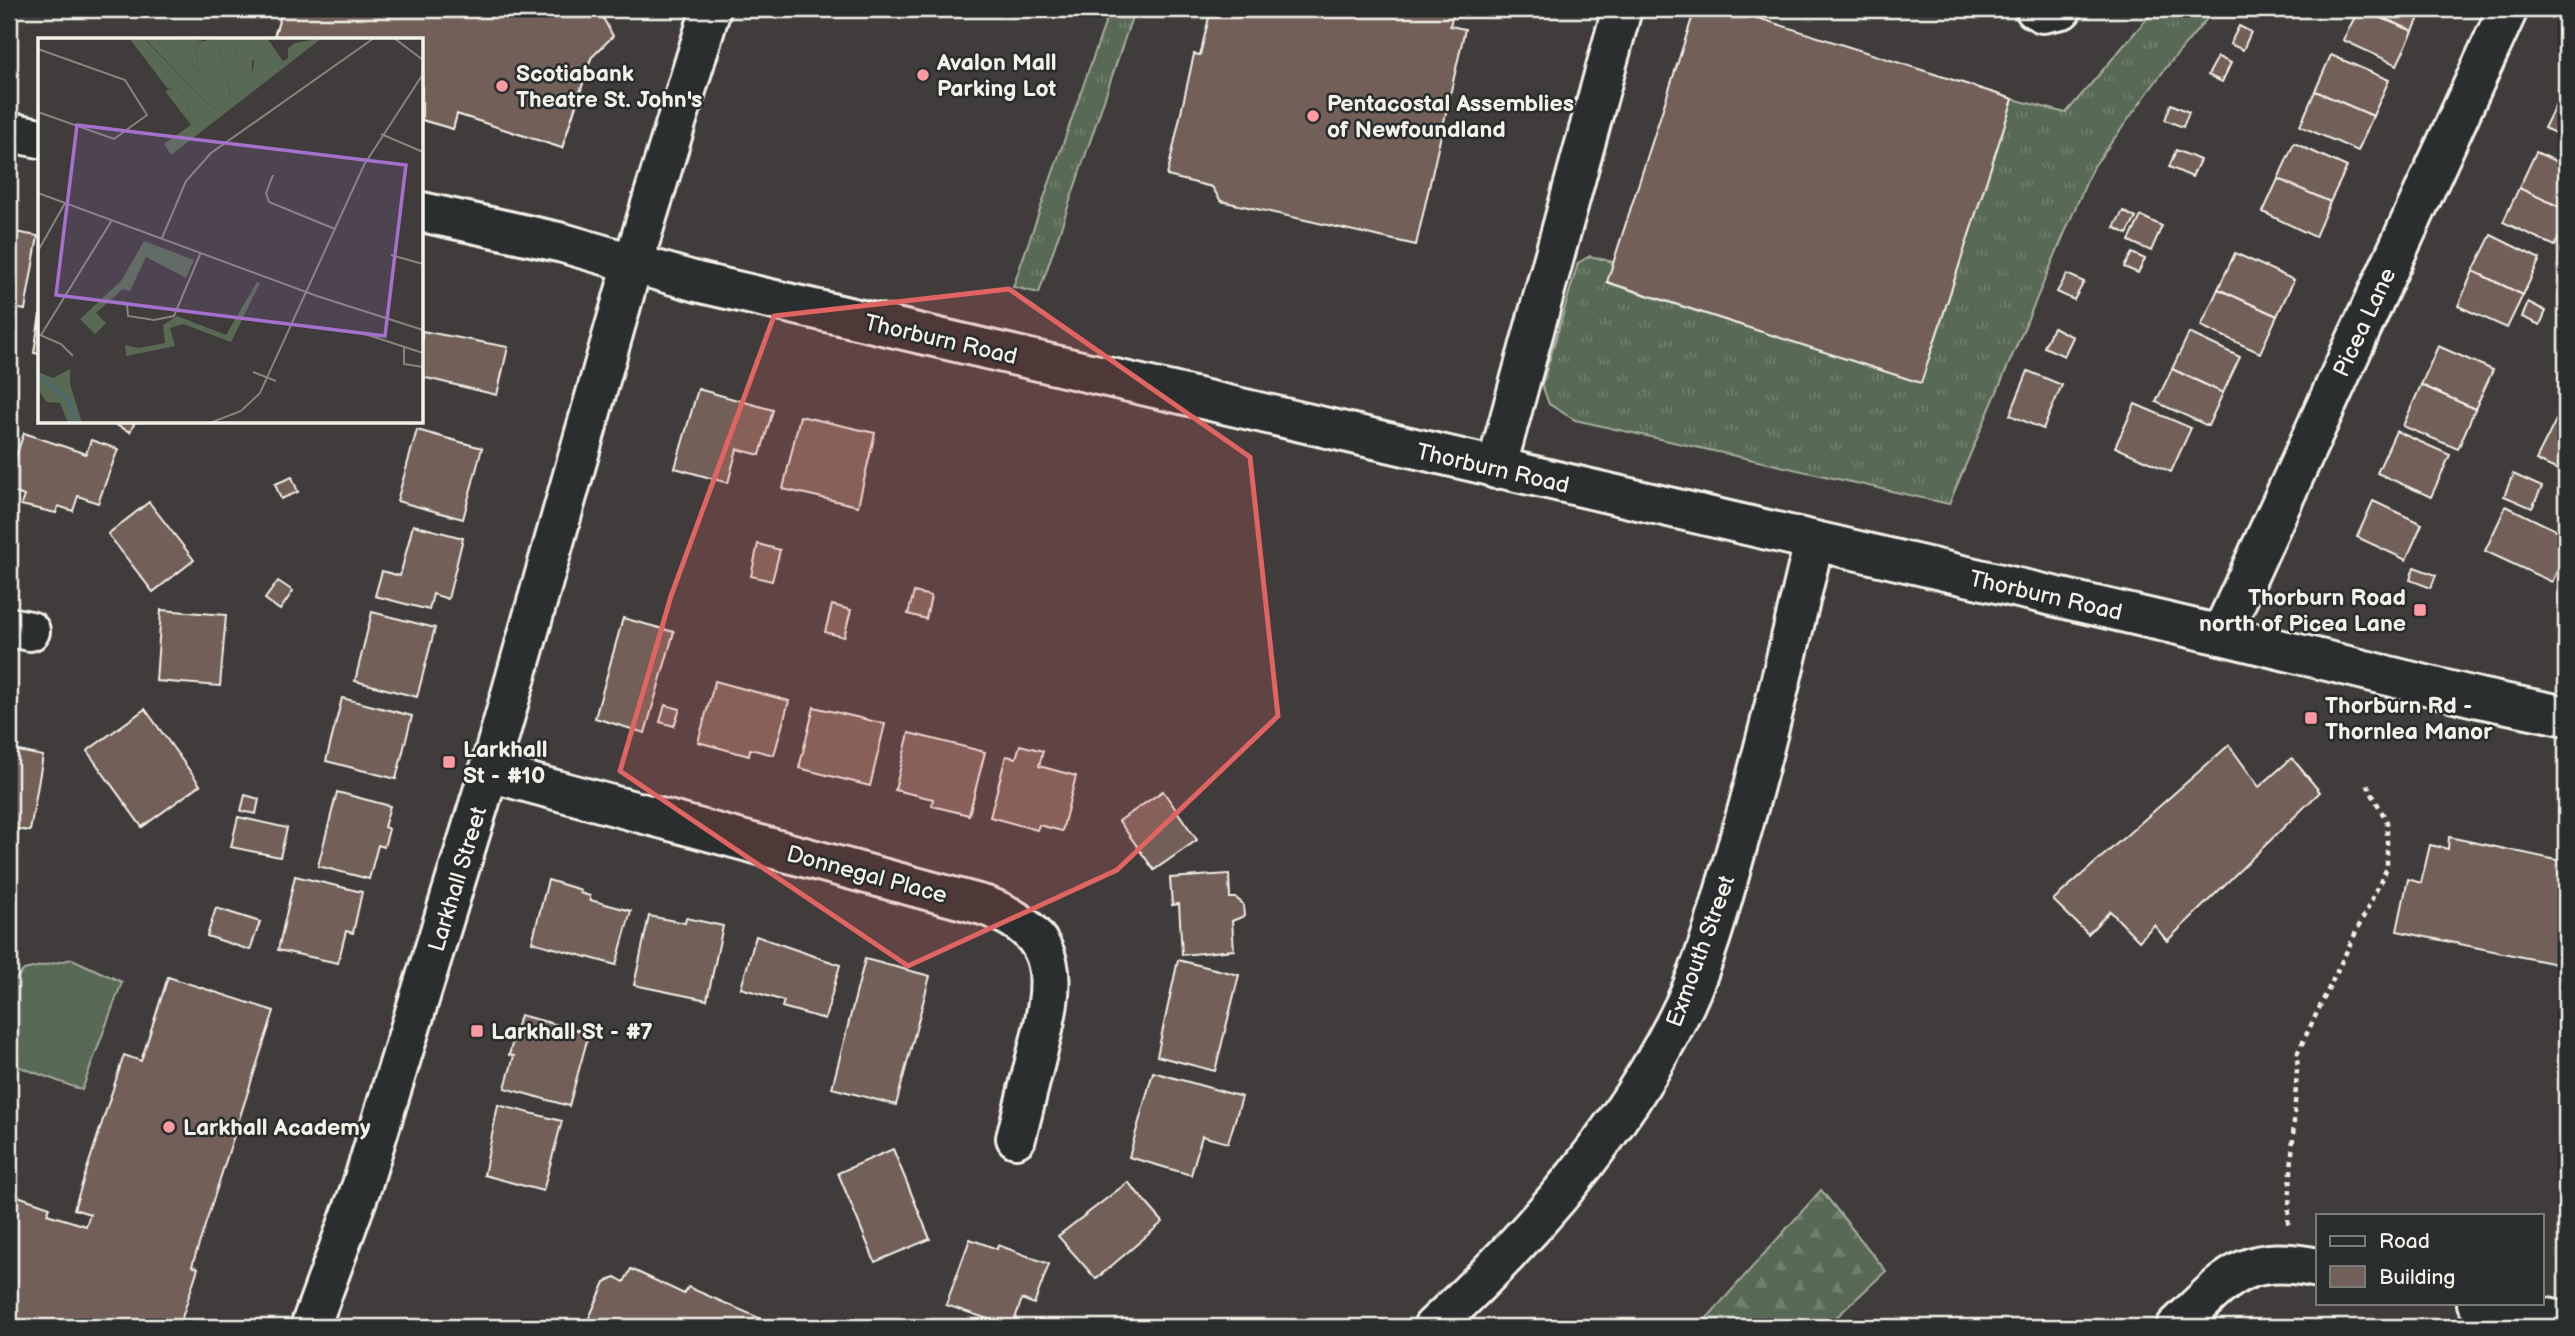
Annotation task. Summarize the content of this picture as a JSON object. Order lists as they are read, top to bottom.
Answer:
{
  "streets": {
    "street": [
      "Picea Lane",
      "Thorburn Road",
      "Donnegal Place",
      "Larkhall Street",
      "Exmouth Street"
    ]
  },
  "crossings": [
    ["Picea Lane", "Thorburn Road"],
    ["Thorburn Road", "Larkhall Street"],
    ["Thorburn Road", "Exmouth Street"],
    ["Donnegal Place", "Larkhall Street"]
  ],
  "places": {
    "other": [
      "Avalon Mall Parking Lot",
      "Scotiabank Theatre St. John's",
      "Pentacostal Assemblies of Newfoundland",
      "Larkhall Academy"
    ],
    "transit": [
      "Thorburn Road north of Picea Lane",
      "Thorburn Rd - Thornlea Manor",
      "Larkhall St - #10",
      "Larkhall St - #7"
    ]
  },
  "legend": ["Road", "Building"]
}
